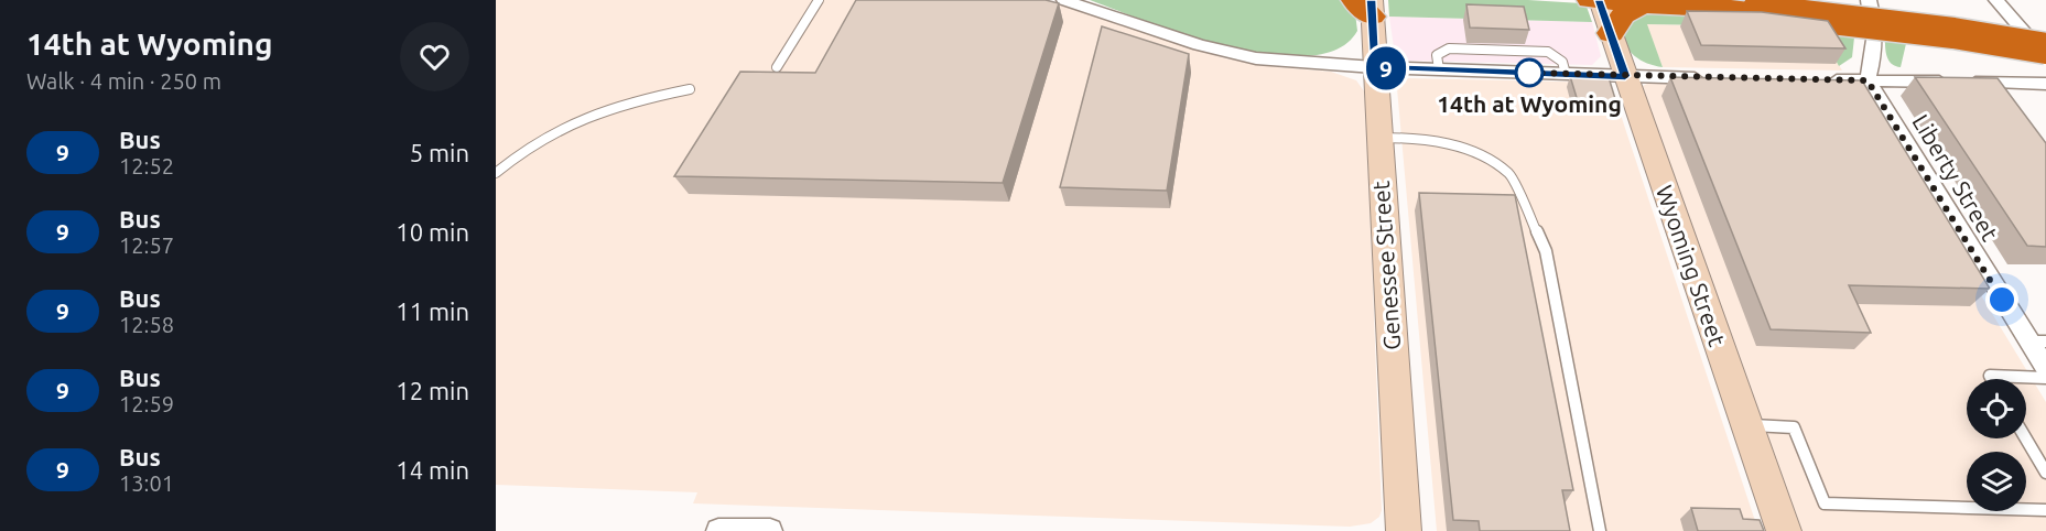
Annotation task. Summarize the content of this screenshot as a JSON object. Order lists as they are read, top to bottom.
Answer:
{
  "streets": {
    "main road": ["Genessee Street", "Wyoming Street"],
    "street": ["Liberty Street"]
  },
  "places": ["14th at Wyoming"],
  "lines": ["bus line 9"],
  "page": {
    "heading": ["14th at Wyoming", "Walk · 4 min · 250 m"],
    "on_map": "9",
    "list": [
      {
        "mark": "9",
        "name": "Bus",
        "note": "12:52",
        "value": "5 min"
      },
      {
        "mark": "9",
        "name": "Bus",
        "note": "12:57",
        "value": "10 min"
      },
      {
        "mark": "9",
        "name": "Bus",
        "note": "12:58",
        "value": "11 min"
      },
      {
        "mark": "9",
        "name": "Bus",
        "note": "12:59",
        "value": "12 min"
      },
      {
        "mark": "9",
        "name": "Bus",
        "note": "13:01",
        "value": "14 min"
      }
    ]
  }
}
